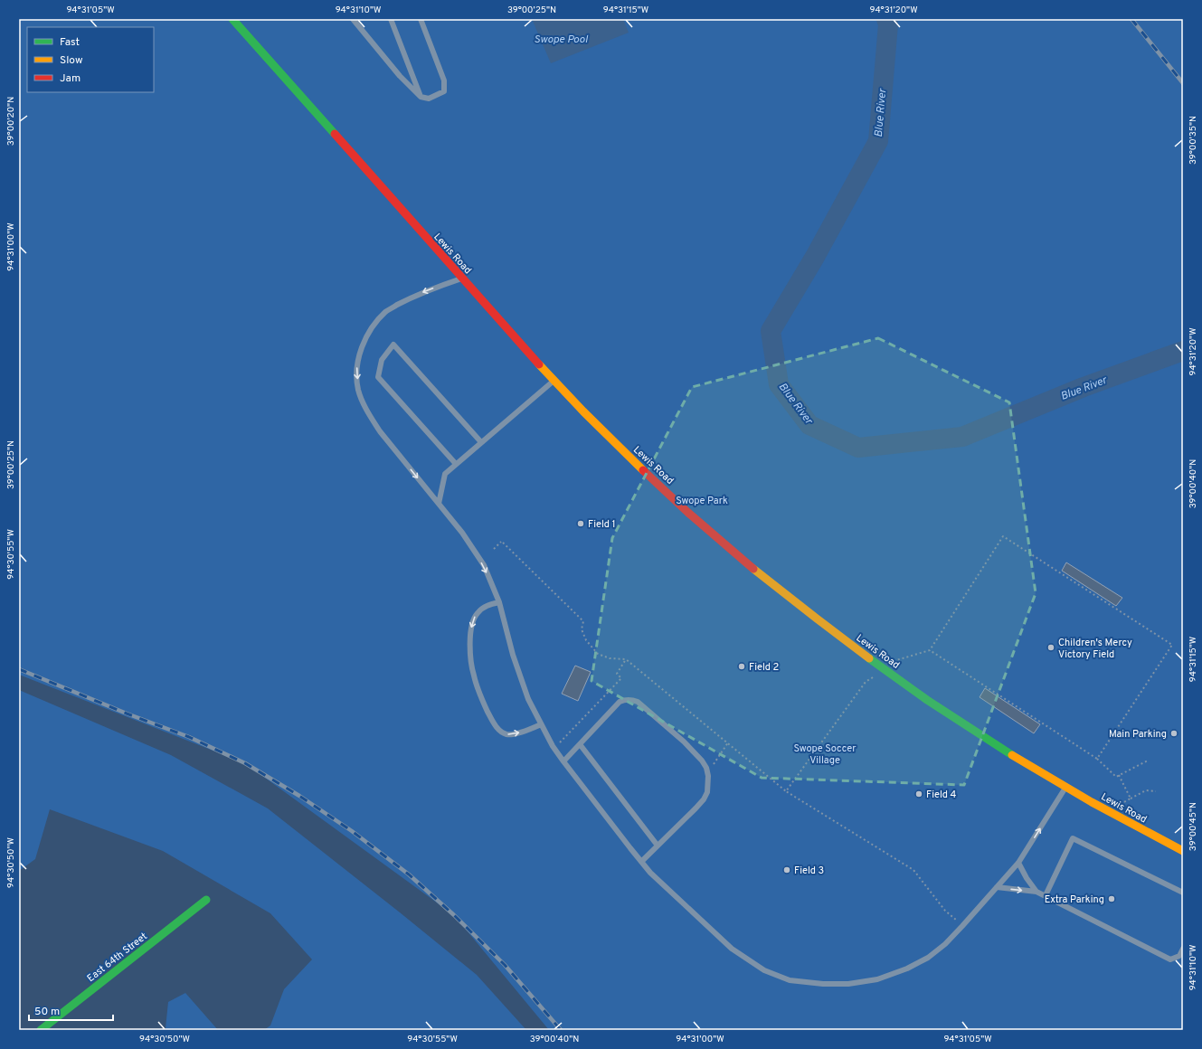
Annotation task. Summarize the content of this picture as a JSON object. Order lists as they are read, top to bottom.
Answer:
{
  "streets": {
    "street": ["Lewis Road", "East 64th Street"]
  },
  "water": ["Swope Pool", "Blue River"],
  "parks": ["Swope Park", "Swope Soccer Village"],
  "places": [
    "Field 1",
    "Children's Mercy Victory Field",
    "Field 2",
    "Main Parking",
    "Field 4",
    "Field 3",
    "Extra Parking"
  ],
  "legend": ["Fast", "Slow", "Jam"],
  "scale_bar": "50 m",
  "coordinates": [
    "94°31'05\"W",
    "94°31'10\"W",
    "39°00'25\"N",
    "94°31'15\"W",
    "94°31'20\"W",
    "39°00'20\"N",
    "39°00'35\"N",
    "94°31'00\"W",
    "39°00'40\"N",
    "94°30'55\"W",
    "39°00'45\"N",
    "94°30'50\"W"
  ]
}
